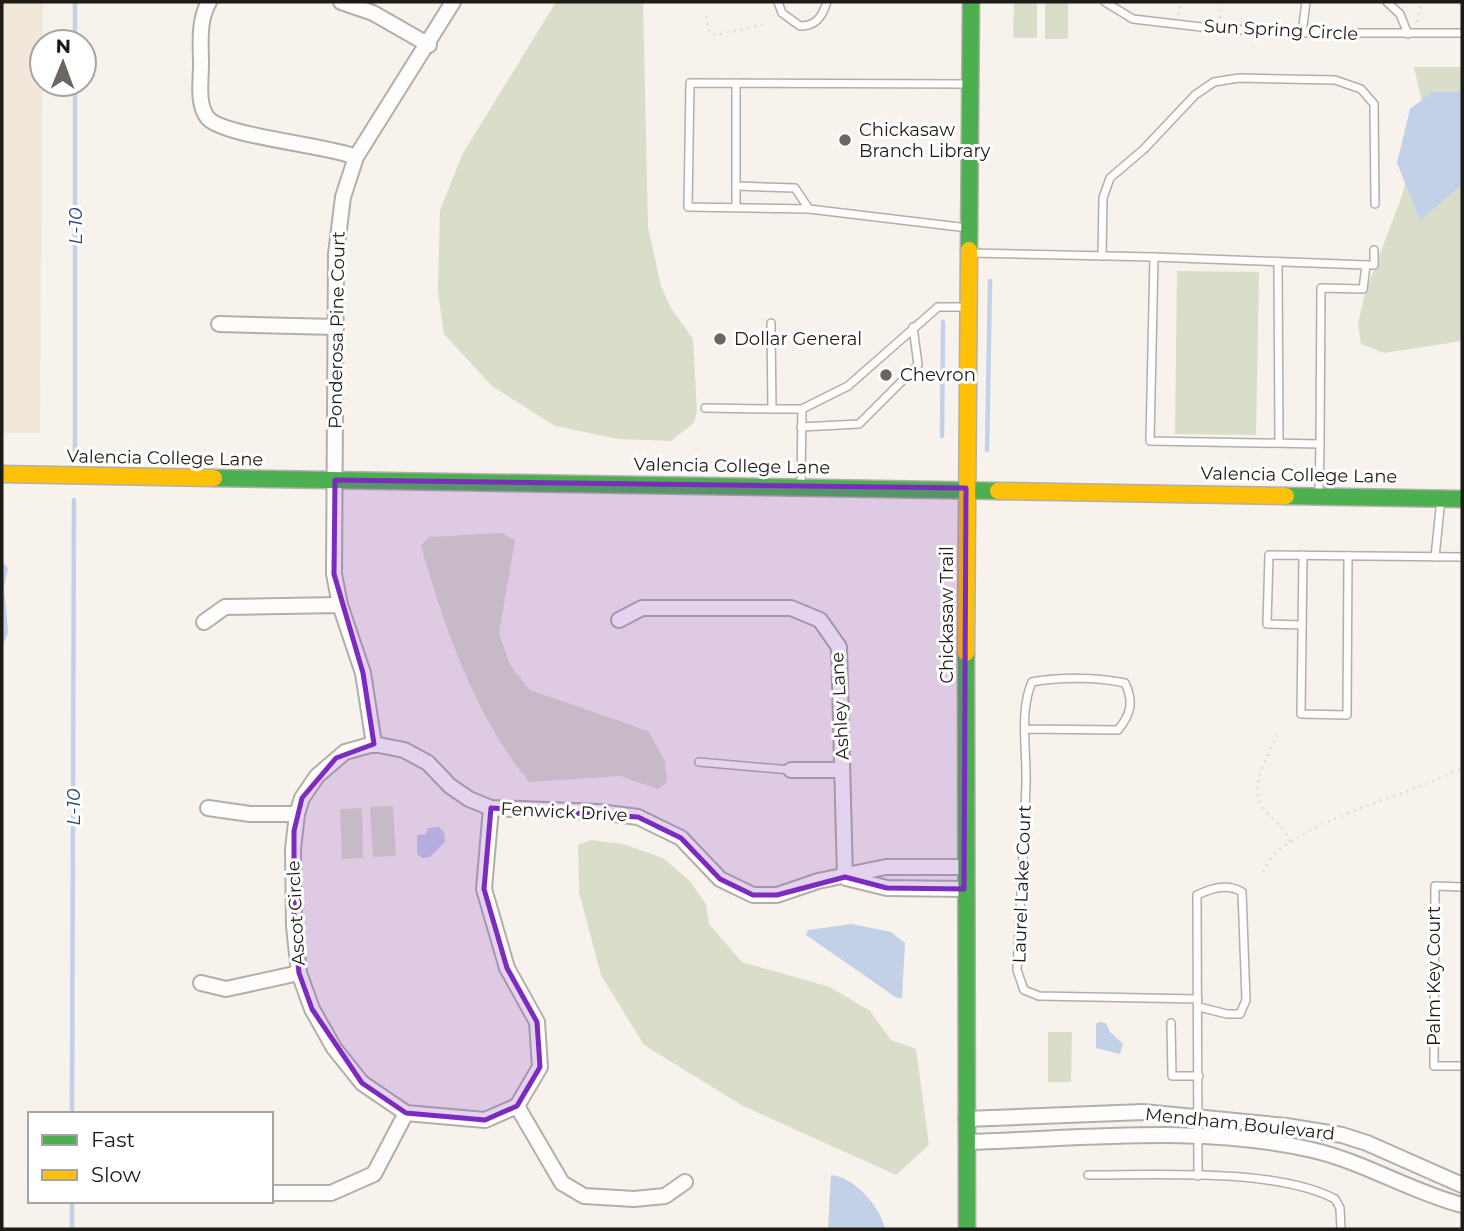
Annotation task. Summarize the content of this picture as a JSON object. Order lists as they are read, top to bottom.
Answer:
{
  "streets": {
    "street": [
      "Ponderosa Pine Court",
      "Valencia College Lane",
      "Chickasaw Trail",
      "Ashley Lane",
      "Fenwick Drive",
      "Ascot Circle",
      "Mendham Boulevard"
    ],
    "lane": ["Sun Spring Circle", "Laurel Lake Court", "Palm Key Court"]
  },
  "crossings": [
    ["Ponderosa Pine Court", "Valencia College Lane"],
    ["Valencia College Lane", "Chickasaw Trail"],
    ["Chickasaw Trail", "Fenwick Drive"],
    ["Chickasaw Trail", "Mendham Boulevard"],
    ["Ashley Lane", "Fenwick Drive"],
    ["Fenwick Drive", "Ascot Circle"]
  ],
  "water": ["L-10"],
  "places": ["Chickasaw Branch Library", "Dollar General", "Chevron"],
  "legend": ["Fast", "Slow"],
  "north": "top"
}
